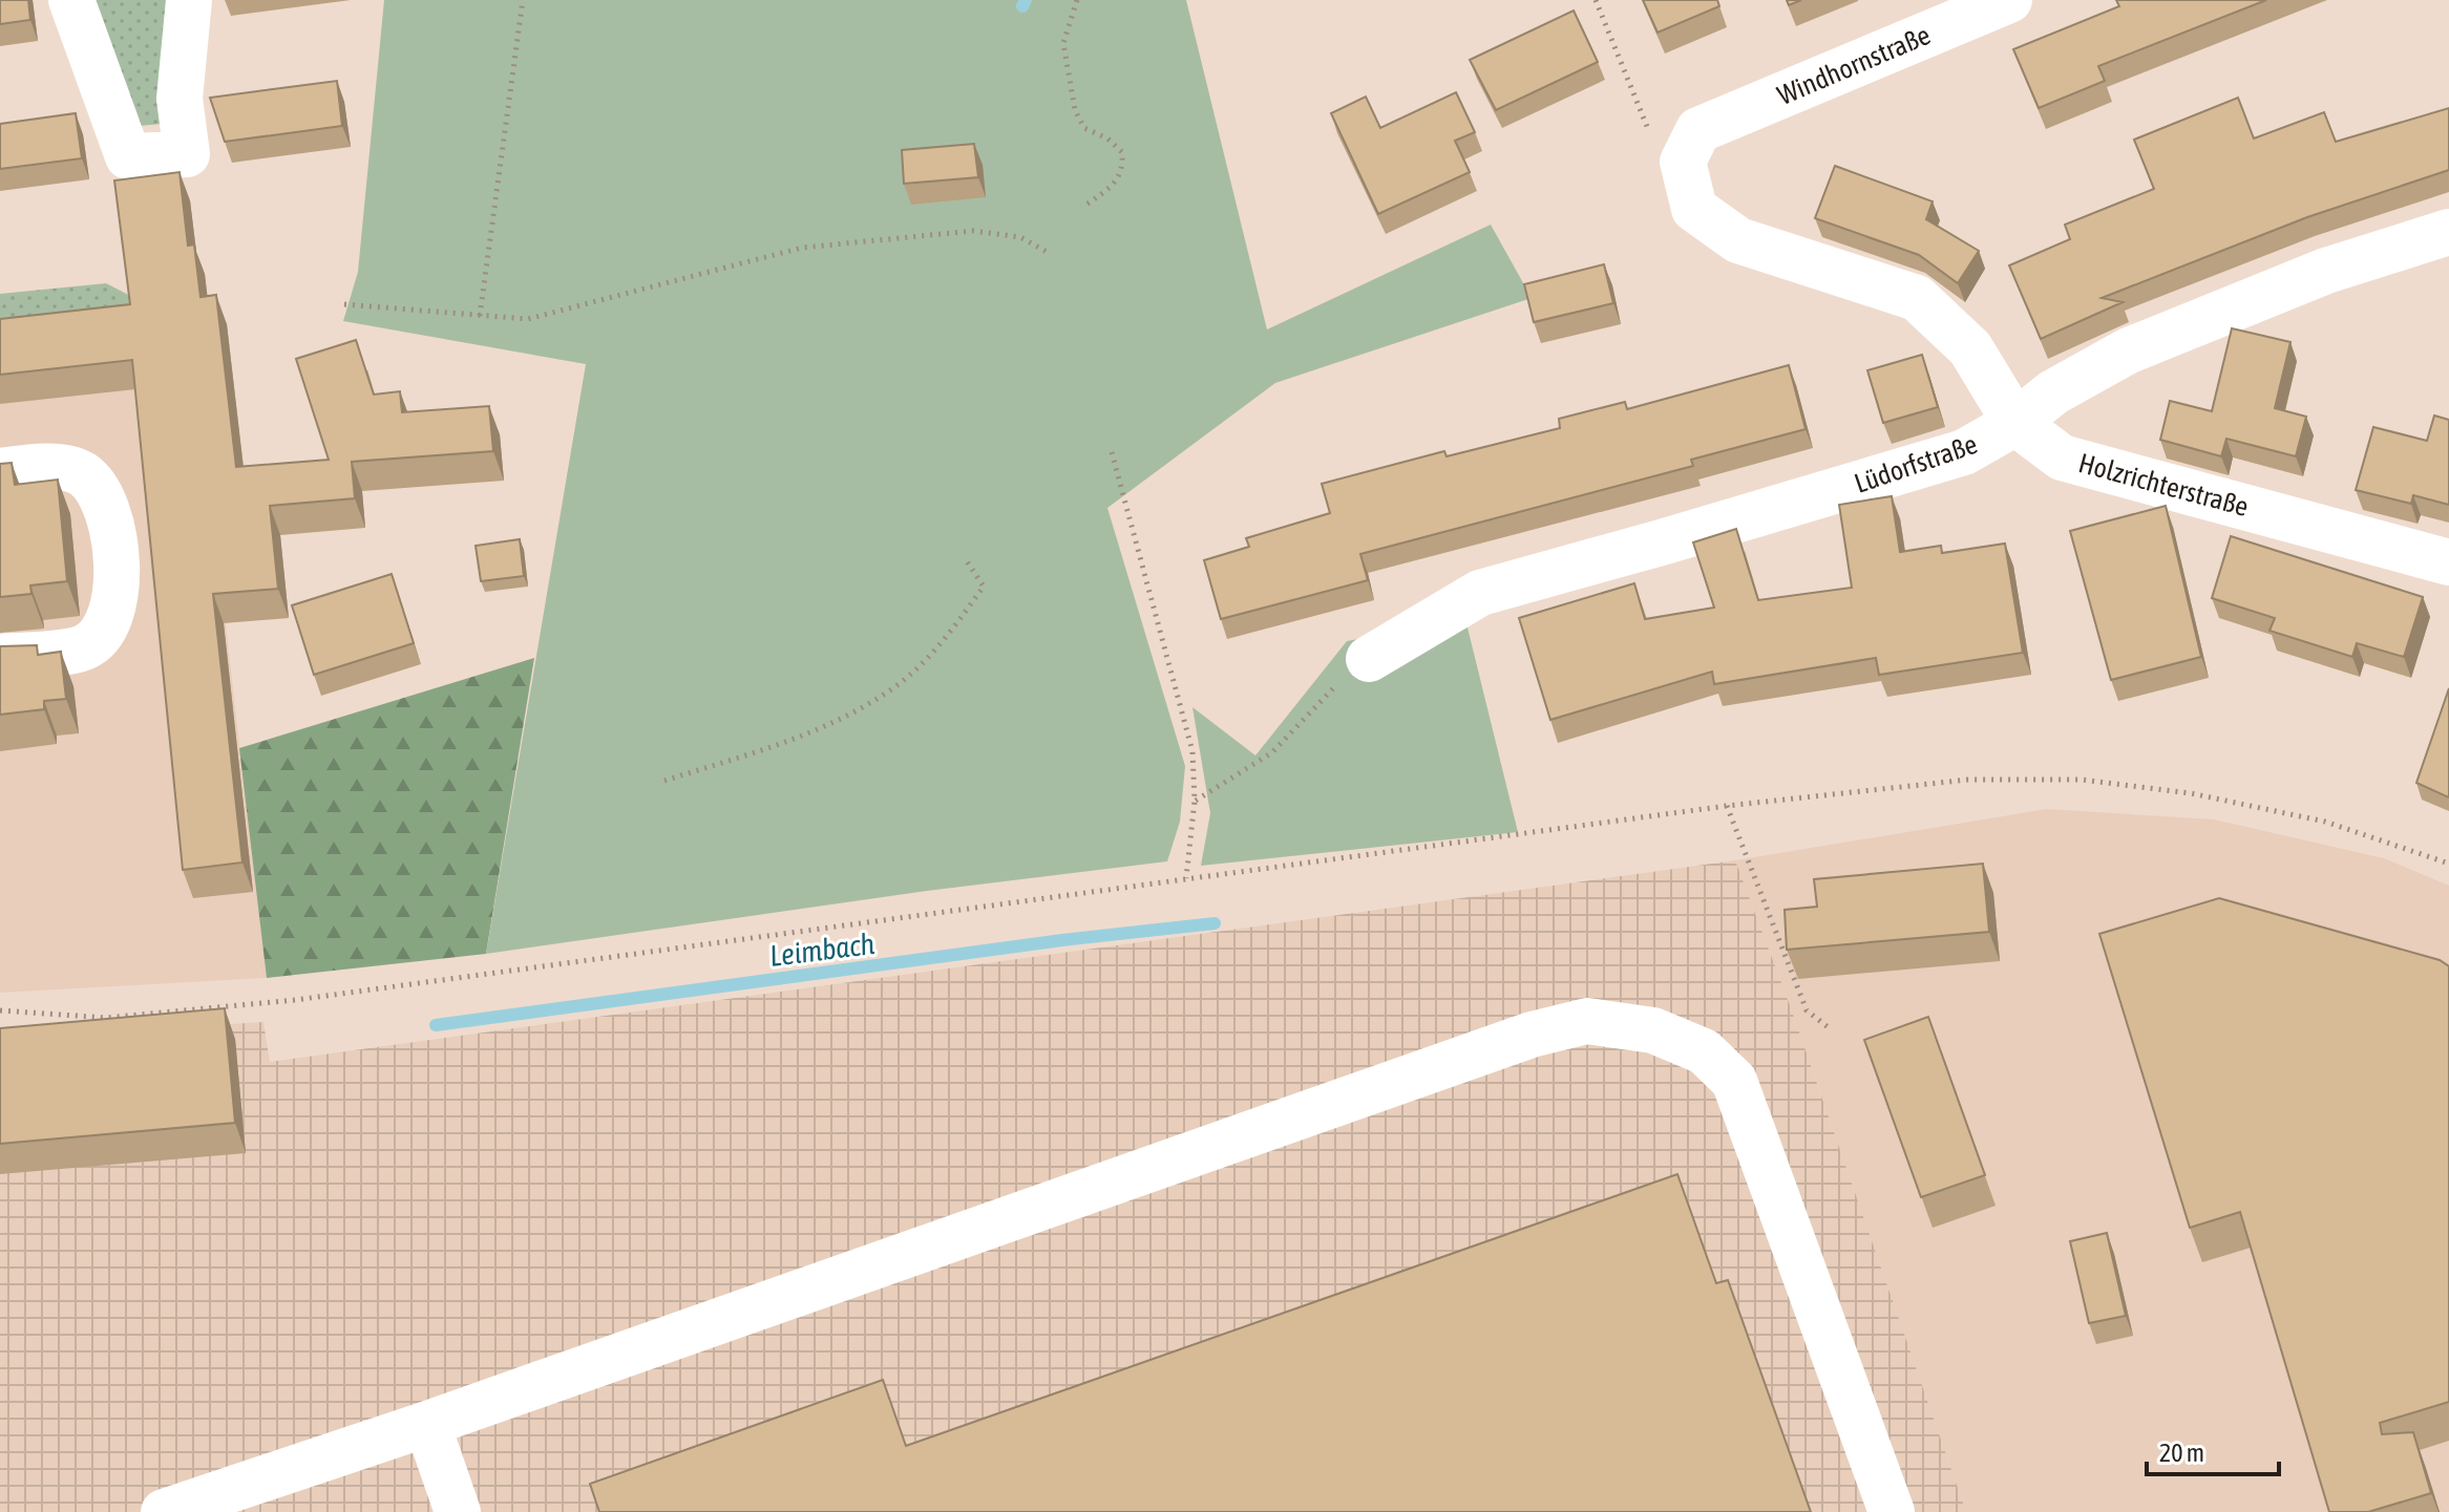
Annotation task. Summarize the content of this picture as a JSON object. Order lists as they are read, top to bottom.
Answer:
{
  "streets": {
    "street": ["Windhornstraße", "Lüdorfstraße", "Holzrichterstraße"]
  },
  "crossings": [
    ["Windhornstraße", "Holzrichterstraße"],
    ["Lüdorfstraße", "Holzrichterstraße"]
  ],
  "water": ["Leimbach"],
  "scale_bar": "20 m"
}
